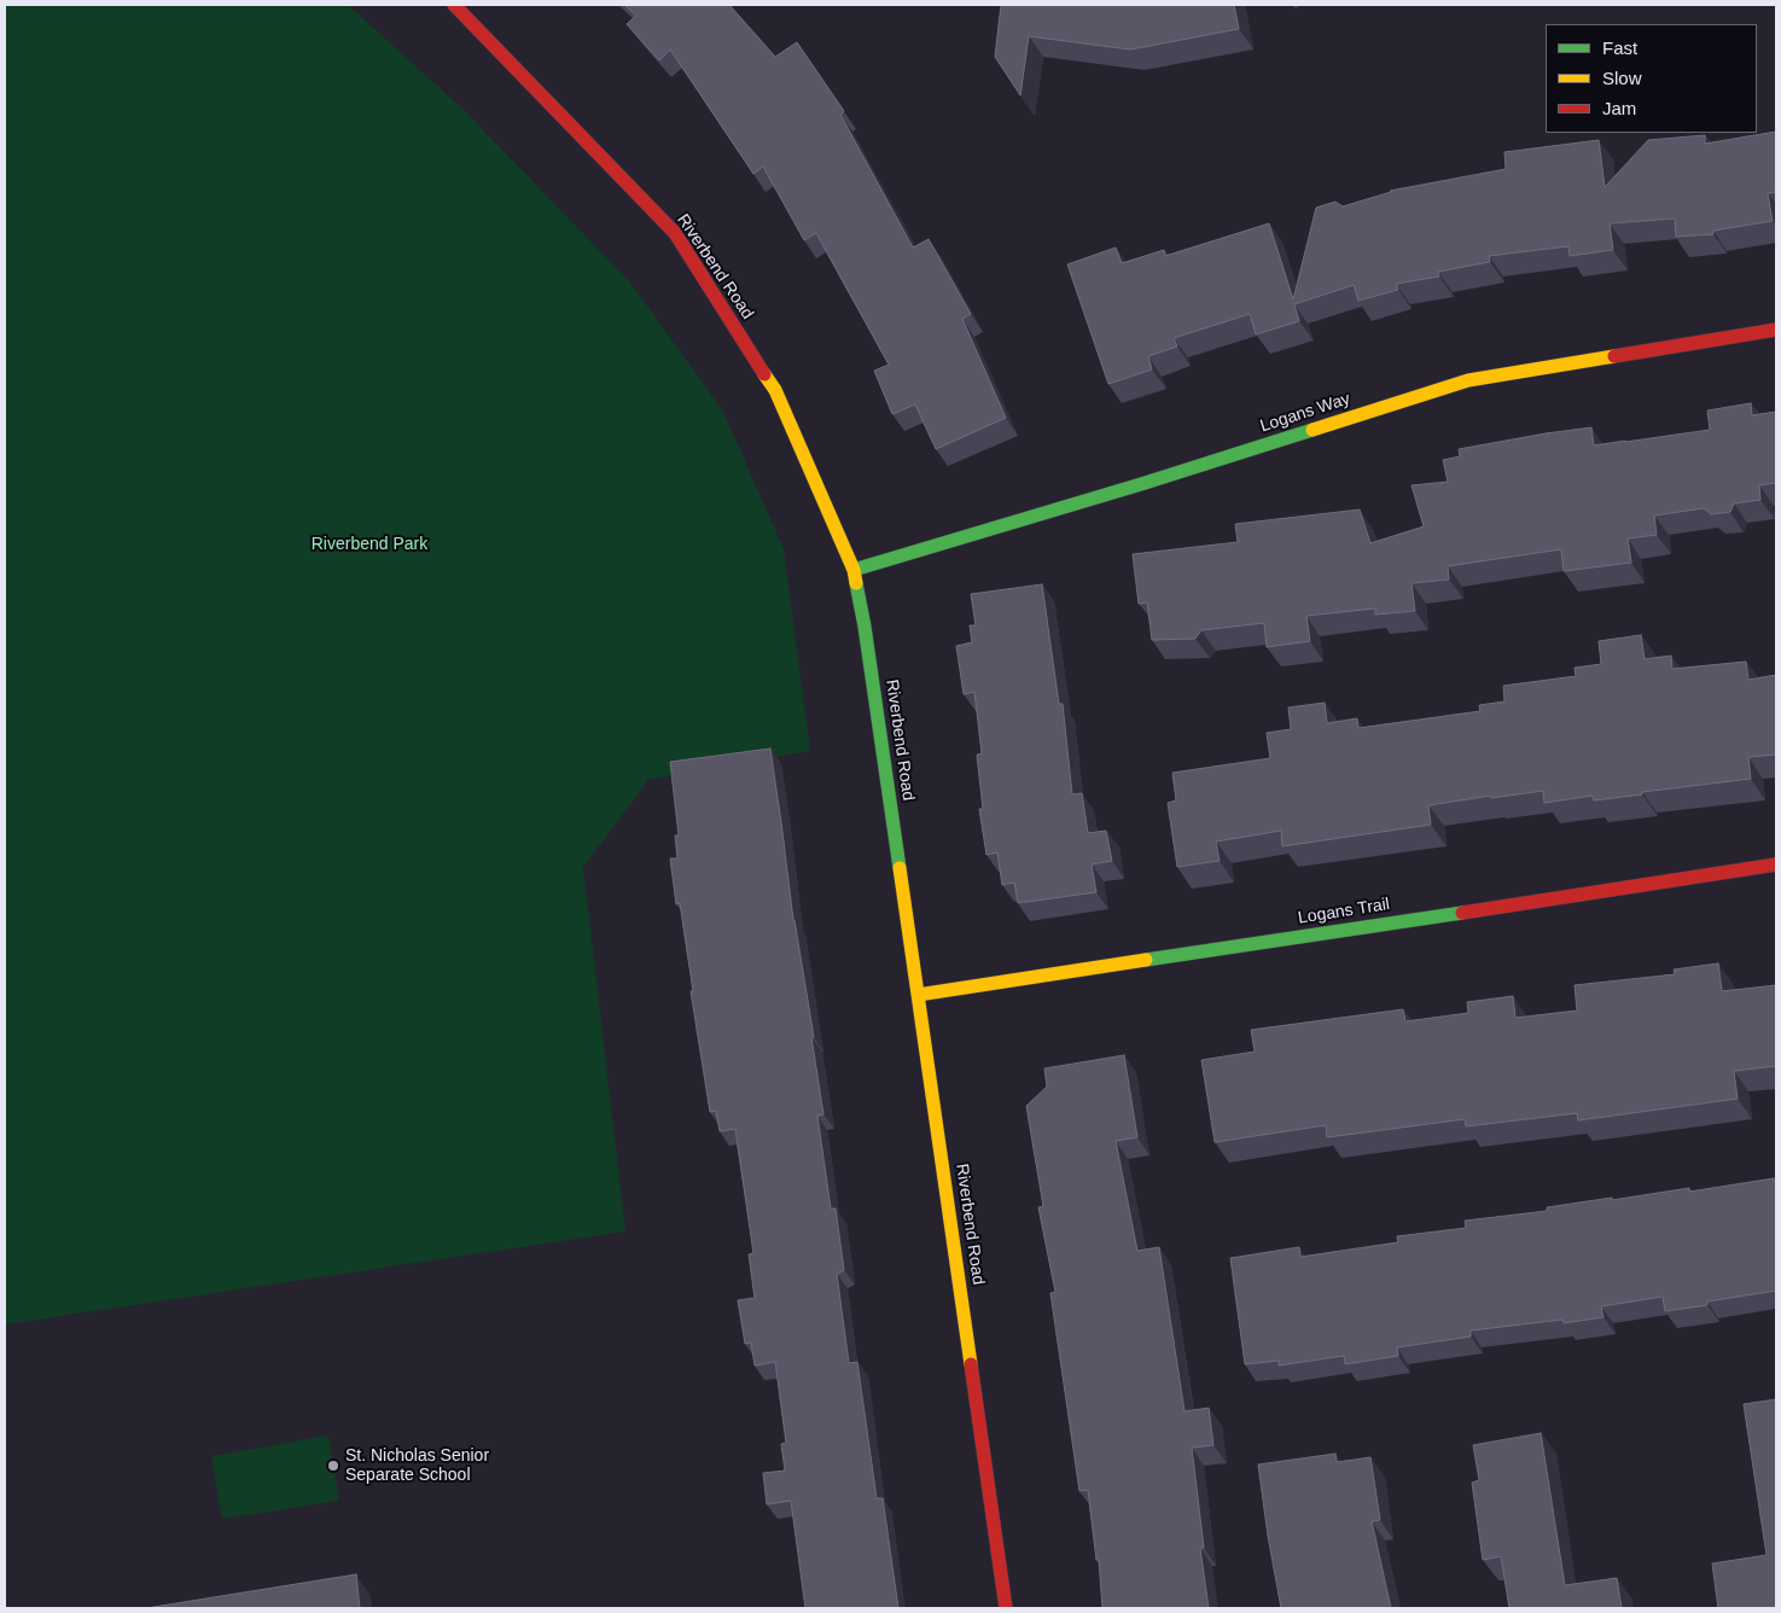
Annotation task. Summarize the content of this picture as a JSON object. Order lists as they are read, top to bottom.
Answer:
{
  "streets": {
    "street": ["Riverbend Road", "Logans Way", "Logans Trail"]
  },
  "crossings": [
    ["Riverbend Road", "Logans Way"],
    ["Riverbend Road", "Logans Trail"]
  ],
  "parks": ["Riverbend Park"],
  "places": ["St. Nicholas Senior Separate School"],
  "legend": ["Fast", "Slow", "Jam"]
}
